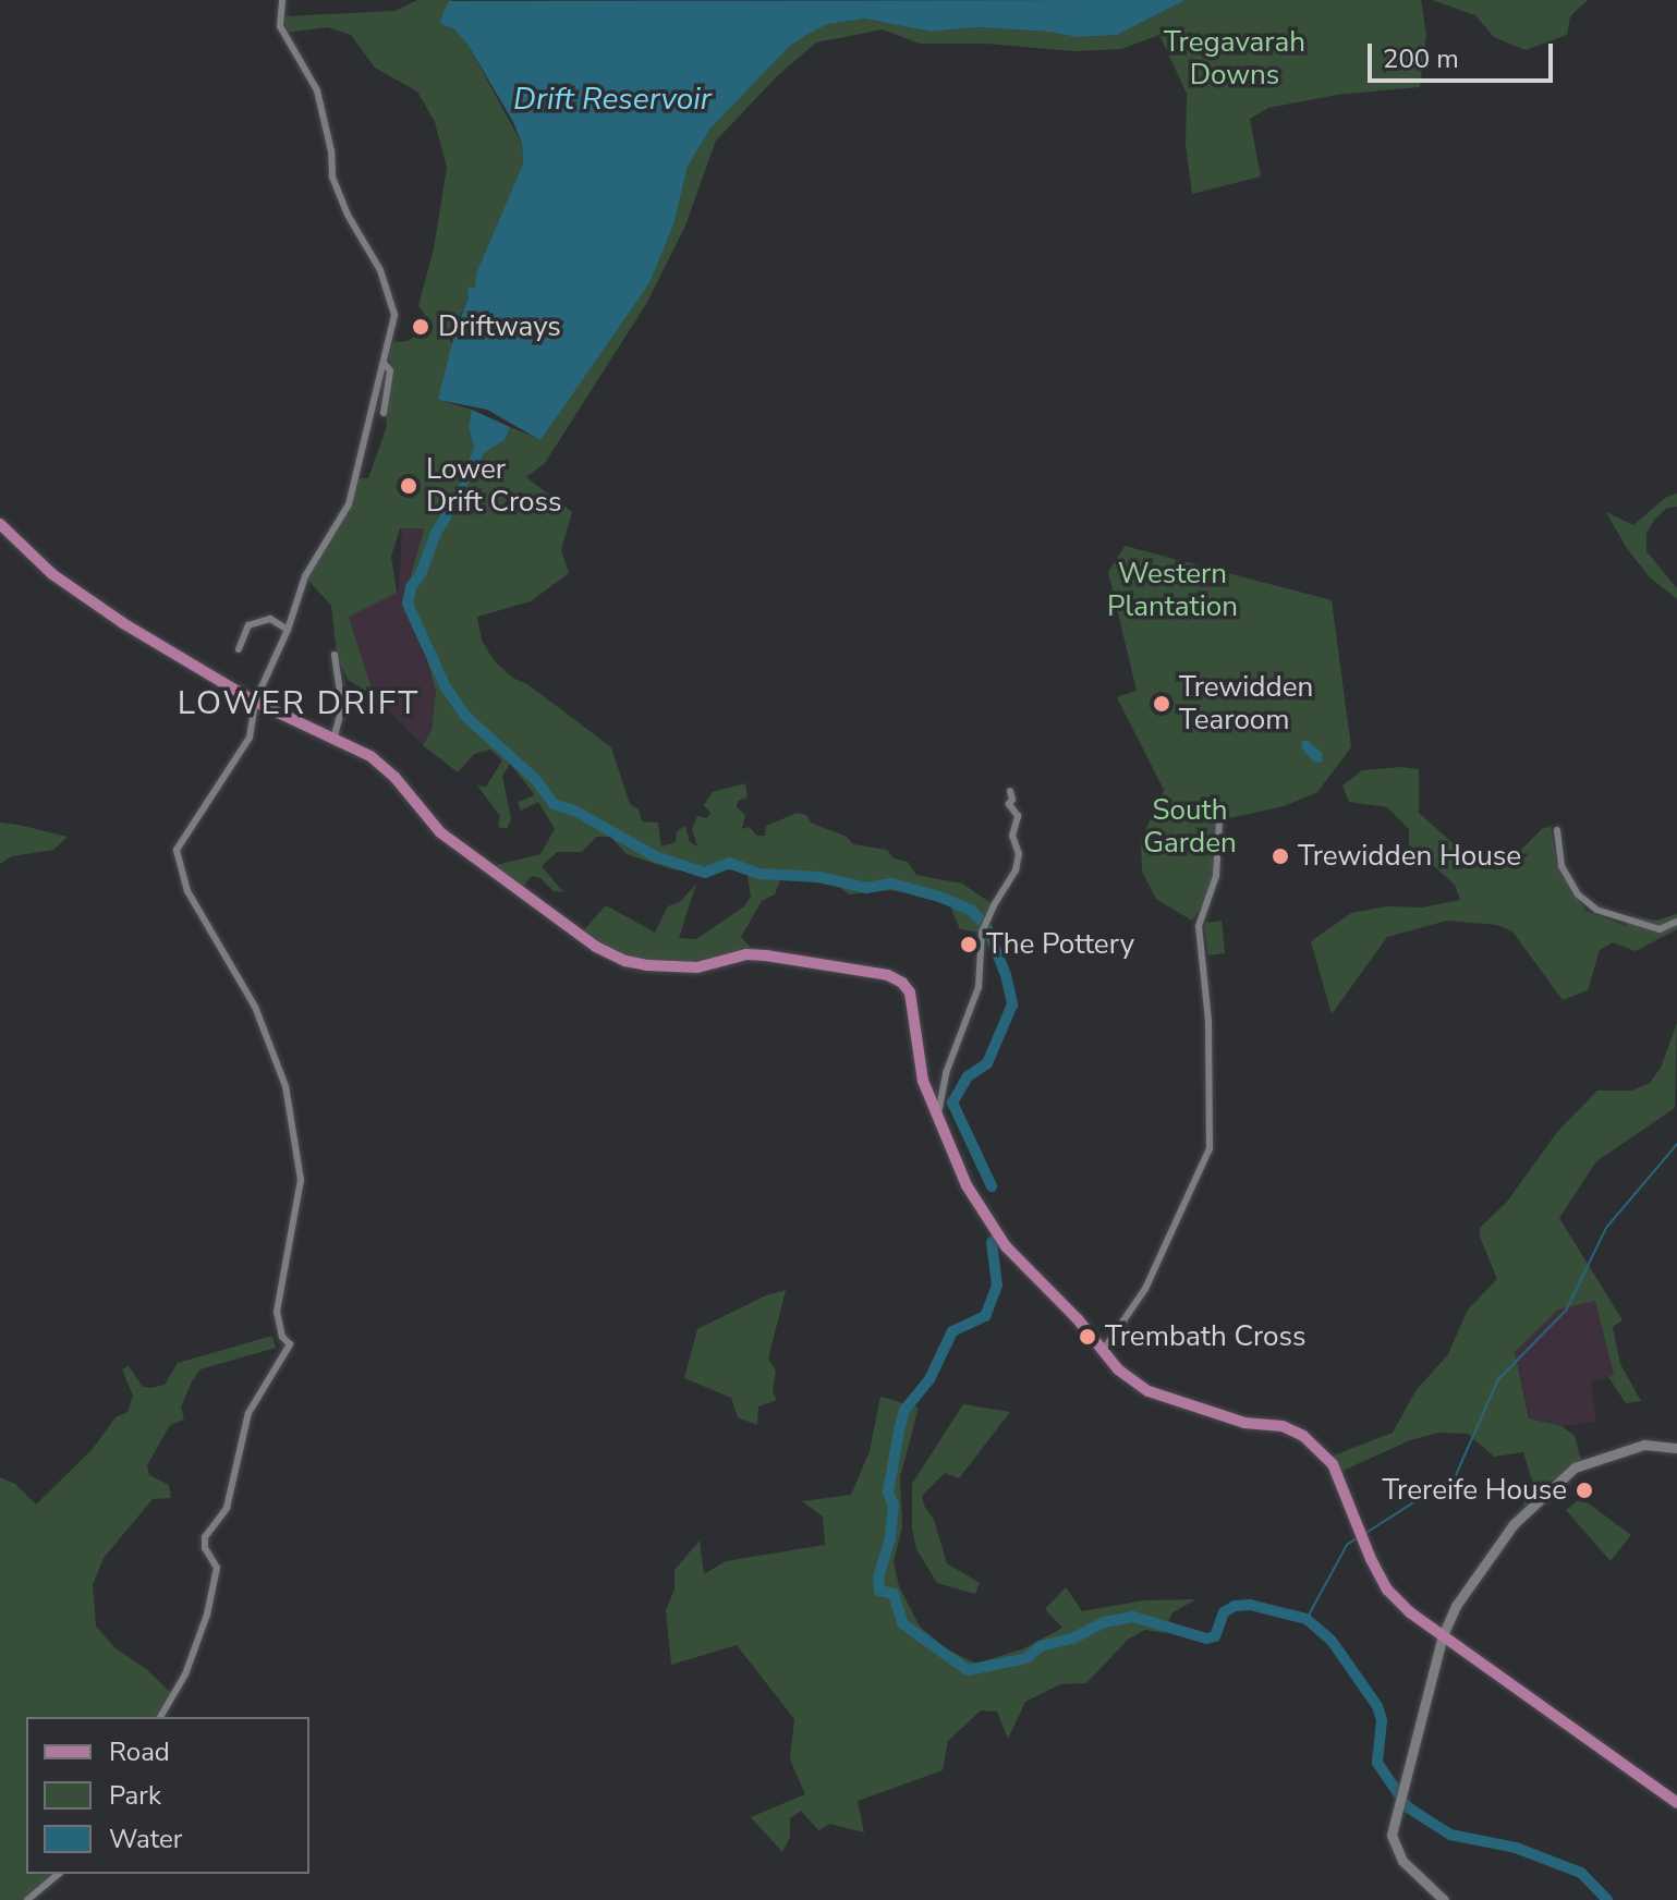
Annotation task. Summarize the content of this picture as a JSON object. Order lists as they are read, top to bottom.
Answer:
{
  "districts": ["LOWER DRIFT"],
  "water": ["Drift Reservoir"],
  "parks": ["Tregavarah Downs", "Western Plantation", "South Garden"],
  "places": [
    "Driftways",
    "Lower Drift Cross",
    "Trewidden Tearoom",
    "Trewidden House",
    "The Pottery",
    "Trembath Cross",
    "Trereife House"
  ],
  "legend": ["Road", "Park", "Water"],
  "scale_bar": "200 m"
}
